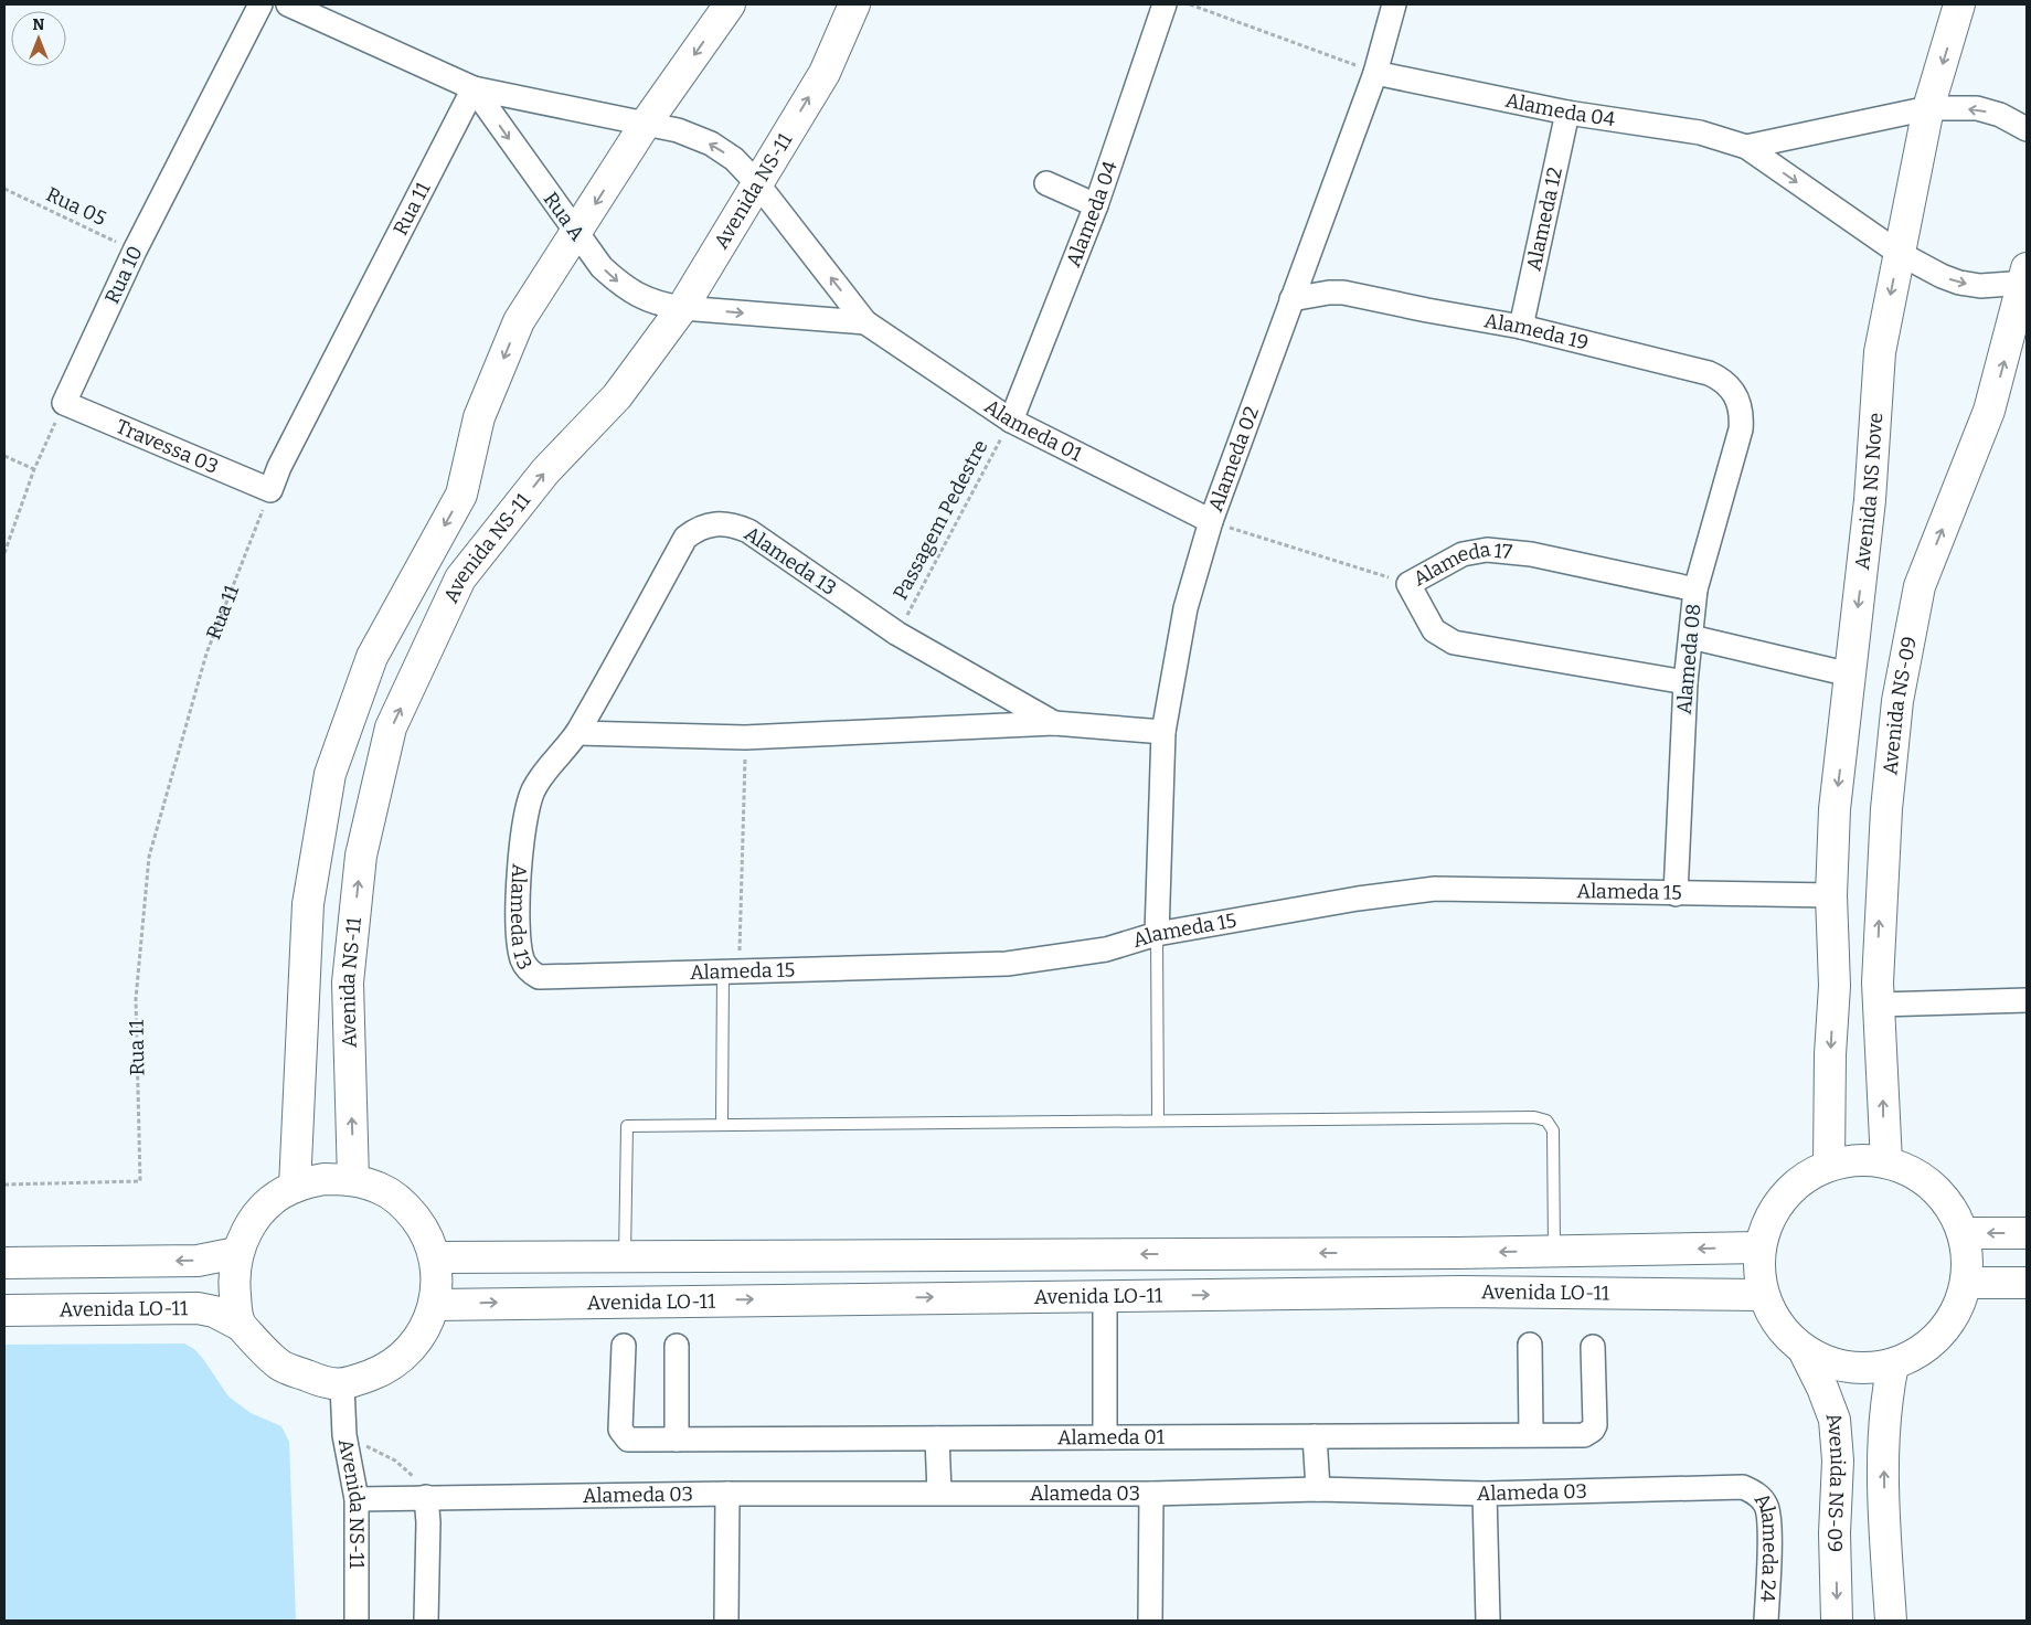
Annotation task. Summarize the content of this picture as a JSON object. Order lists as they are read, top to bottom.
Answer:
{
  "streets": {
    "street": [
      "Alameda 04",
      "Avenida NS-11",
      "Rua 11",
      "Rua A",
      "Alameda 12",
      "Rua 10",
      "Alameda 19",
      "Alameda 01",
      "Travessa 03",
      "Alameda 02",
      "Avenida NS Nove",
      "Alameda 13",
      "Alameda 17",
      "Alameda 08",
      "Avenida NS-09",
      "Alameda 15",
      "Avenida LO-11",
      "Alameda 03",
      "Alameda 24"
    ],
    "path": ["Rua 05", "Passagem Pedestre"]
  },
  "crossings": [
    ["Alameda 04", "Alameda 12"],
    ["Alameda 04", "Alameda 01"],
    ["Alameda 04", "Alameda 02"],
    ["Alameda 04", "Passagem Pedestre"],
    ["Avenida NS-11", "Rua A"],
    ["Avenida NS-11", "Avenida LO-11"],
    ["Avenida NS-11", "Alameda 03"],
    ["Rua 05", "Rua 10"],
    ["Rua 11", "Rua A"],
    ["Rua 11", "Travessa 03"],
    ["Rua A", "Alameda 01"],
    ["Alameda 12", "Alameda 19"],
    ["Rua 10", "Travessa 03"],
    ["Alameda 19", "Alameda 02"],
    ["Alameda 19", "Alameda 08"],
    ["Alameda 01", "Alameda 02"],
    ["Alameda 01", "Passagem Pedestre"],
    ["Alameda 02", "Alameda 13"],
    ["Alameda 02", "Alameda 15"],
    ["Avenida NS Nove", "Alameda 15"],
    ["Passagem Pedestre", "Alameda 13"],
    ["Alameda 13", "Alameda 15"],
    ["Alameda 17", "Alameda 08"],
    ["Alameda 08", "Alameda 15"],
    ["Alameda 03", "Alameda 24"]
  ],
  "one_way": ["Avenida NS Nove"],
  "north": "top"
}
